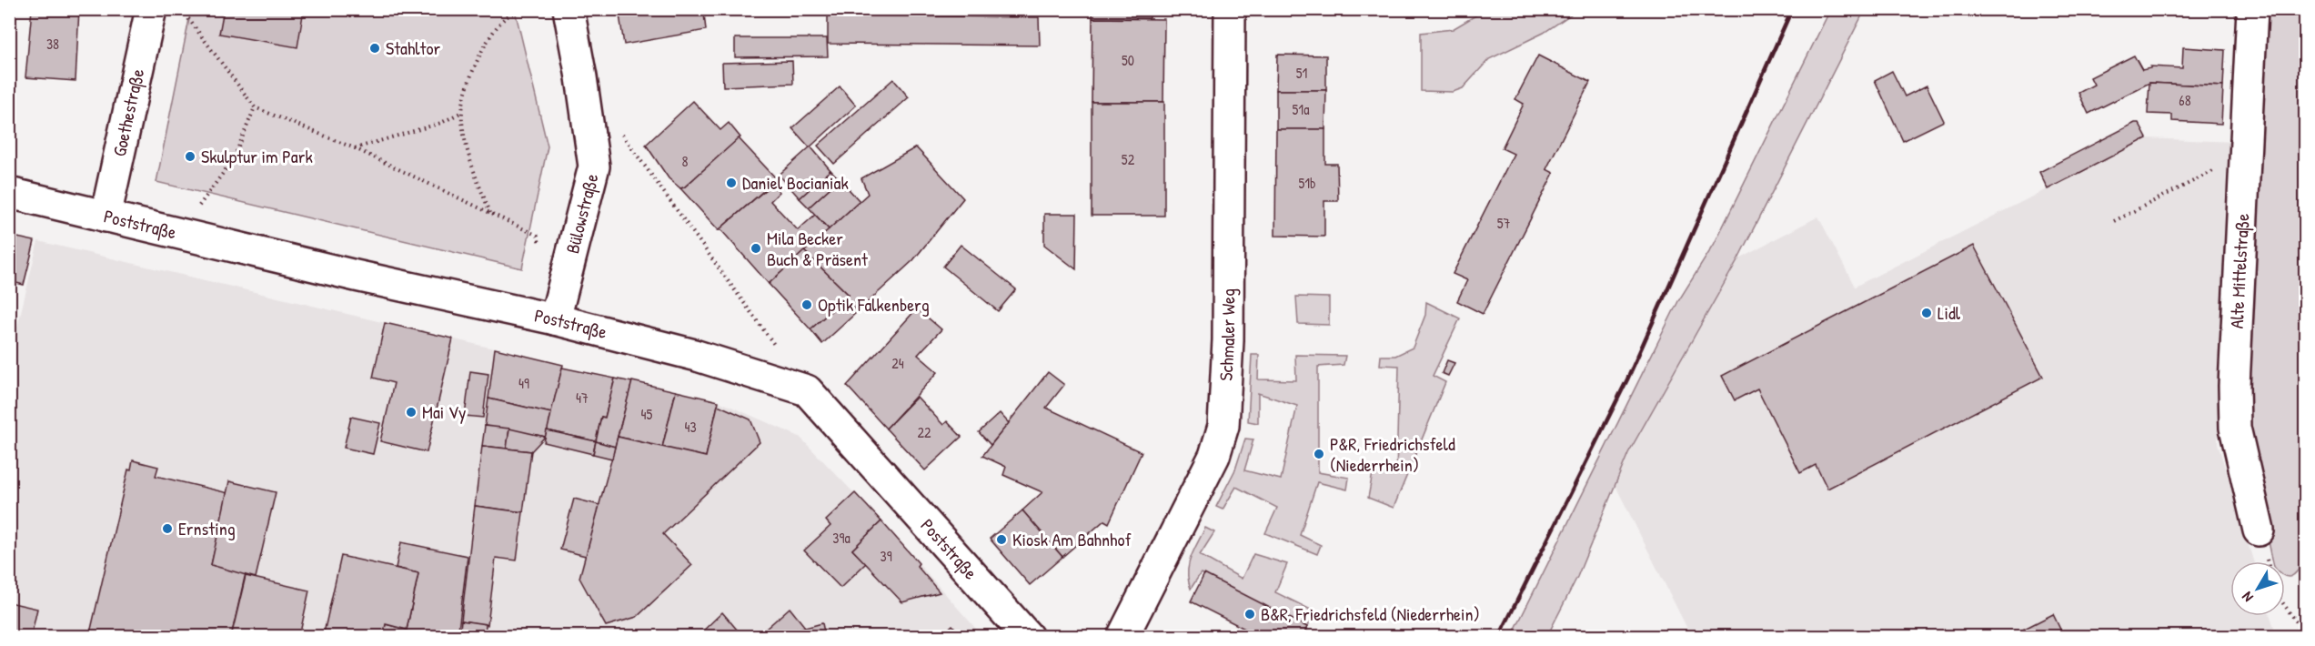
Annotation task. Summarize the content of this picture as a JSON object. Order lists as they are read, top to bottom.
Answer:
{
  "streets": {
    "street": [
      "Goethestraße",
      "Bülowstraße",
      "Poststraße",
      "Alte Mittelstraße",
      "Schmaler Weg"
    ]
  },
  "crossings": [
    ["Goethestraße", "Poststraße"],
    ["Bülowstraße", "Poststraße"]
  ],
  "places": [
    "Stahltor",
    "Skulptur im Park",
    "Daniel Bocianiak",
    "Mila Becker Buch & Präsent",
    "Optik Falkenberg",
    "Lidl",
    "Mai Vy",
    "P&R, Friedrichsfeld (Niederrhein)",
    "Ernsting",
    "Kiosk Am Bahnhof",
    "B&R, Friedrichsfeld (Niederrhein)"
  ],
  "house_numbers": [
    "38",
    "50",
    "51",
    "68",
    "51a",
    "52",
    "8",
    "51b",
    "57",
    "24",
    "49",
    "47",
    "45",
    "43",
    "22",
    "39a",
    "39"
  ],
  "north": "bottom left"
}
